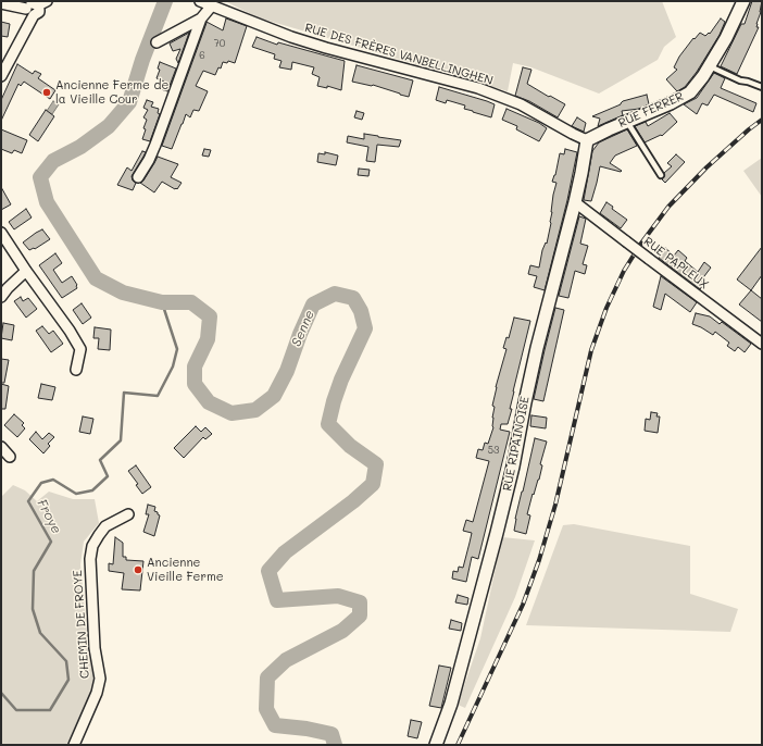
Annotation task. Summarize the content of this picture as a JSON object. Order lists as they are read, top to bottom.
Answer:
{
  "streets": {
    "street": [
      "RUE DES FRÈRES VANBELLINGHEN",
      "RUE FERRER",
      "RUE PAPLEUX",
      "RUE RIPAINOISE",
      "CHEMIN DE FROYE"
    ]
  },
  "crossings": [
    ["RUE DES FRÈRES VANBELLINGHEN", "RUE FERRER"],
    ["RUE DES FRÈRES VANBELLINGHEN", "RUE RIPAINOISE"],
    ["RUE FERRER", "RUE RIPAINOISE"],
    ["RUE PAPLEUX", "RUE RIPAINOISE"]
  ],
  "water": ["Senne", "Froye"],
  "places": ["Ancienne Ferme de la Vieille Cour", "Ancienne Vieille Ferme"],
  "house_numbers": ["70", "6", "53"]
}
